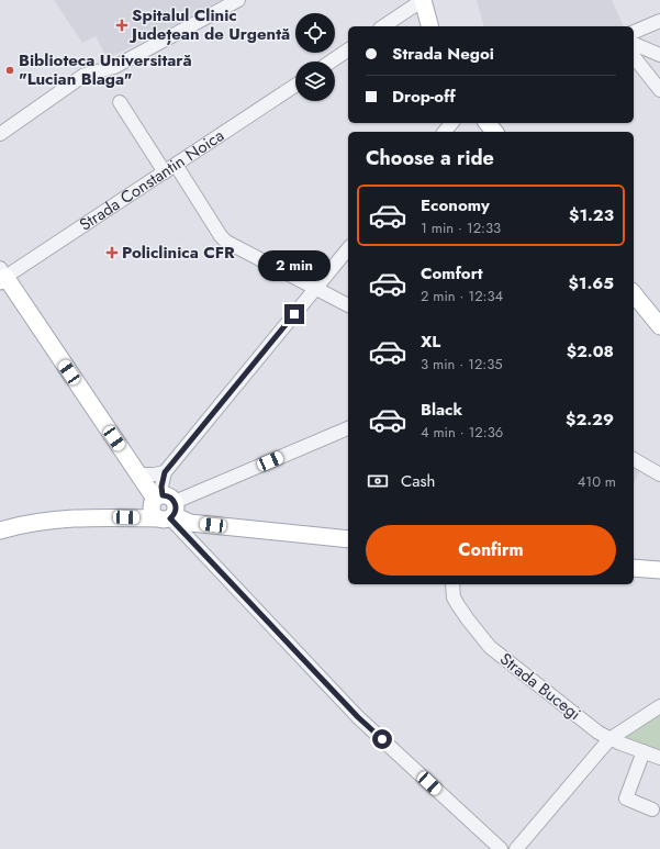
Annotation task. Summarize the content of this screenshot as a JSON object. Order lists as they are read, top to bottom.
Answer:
{
  "streets": {
    "street": ["Strada Constantin Noica", "Strada Bucegi"]
  },
  "places": {
    "health": ["Spitalul Clinic Județean de Urgentă", "Policlinica CFR"],
    "other": ["Biblioteca Universitară \"Lucian Blaga\""]
  },
  "page": {
    "banner": ["Strada Negoi", "Drop-off"],
    "heading": "Choose a ride",
    "list": [
      {
        "name": "Economy",
        "note": "1 min · 12:33",
        "value": "$1.23"
      },
      {
        "name": "Comfort",
        "note": "2 min · 12:34",
        "value": "$1.65"
      },
      {
        "name": "XL",
        "note": "3 min · 12:35",
        "value": "$2.08"
      },
      {
        "name": "Black",
        "note": "4 min · 12:36",
        "value": "$2.29"
      }
    ],
    "bubble": "2 min",
    "pay": ["Cash", "410 m"],
    "buttons": "Confirm"
  }
}
